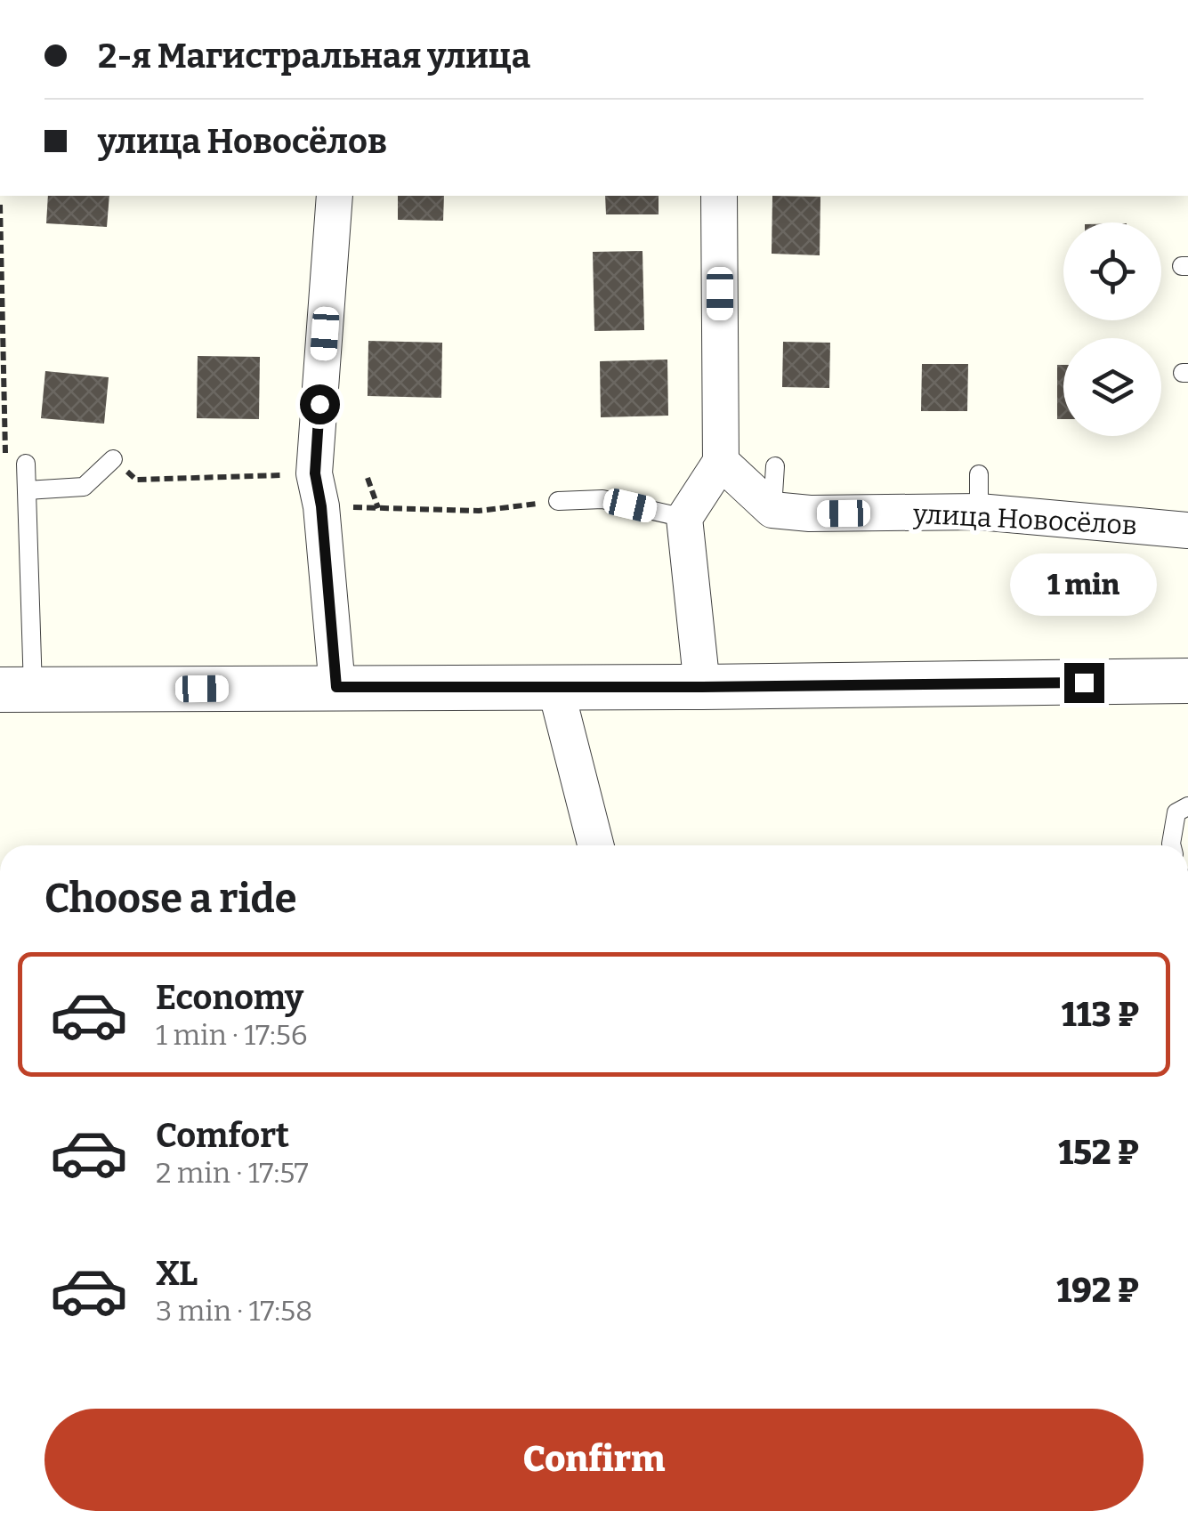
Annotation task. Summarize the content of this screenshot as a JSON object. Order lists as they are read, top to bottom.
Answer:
{
  "streets": {
    "street": ["улица Новосёлов"]
  },
  "page": {
    "banner": ["2-я Магистральная улица", "улица Новосёлов"],
    "bubble": "1 min",
    "heading": "Choose a ride",
    "list": [
      {
        "name": "Economy",
        "note": "1 min · 17:56",
        "value": "113 ₽"
      },
      {
        "name": "Comfort",
        "note": "2 min · 17:57",
        "value": "152 ₽"
      },
      {
        "name": "XL",
        "note": "3 min · 17:58",
        "value": "192 ₽"
      }
    ],
    "buttons": "Confirm"
  }
}
